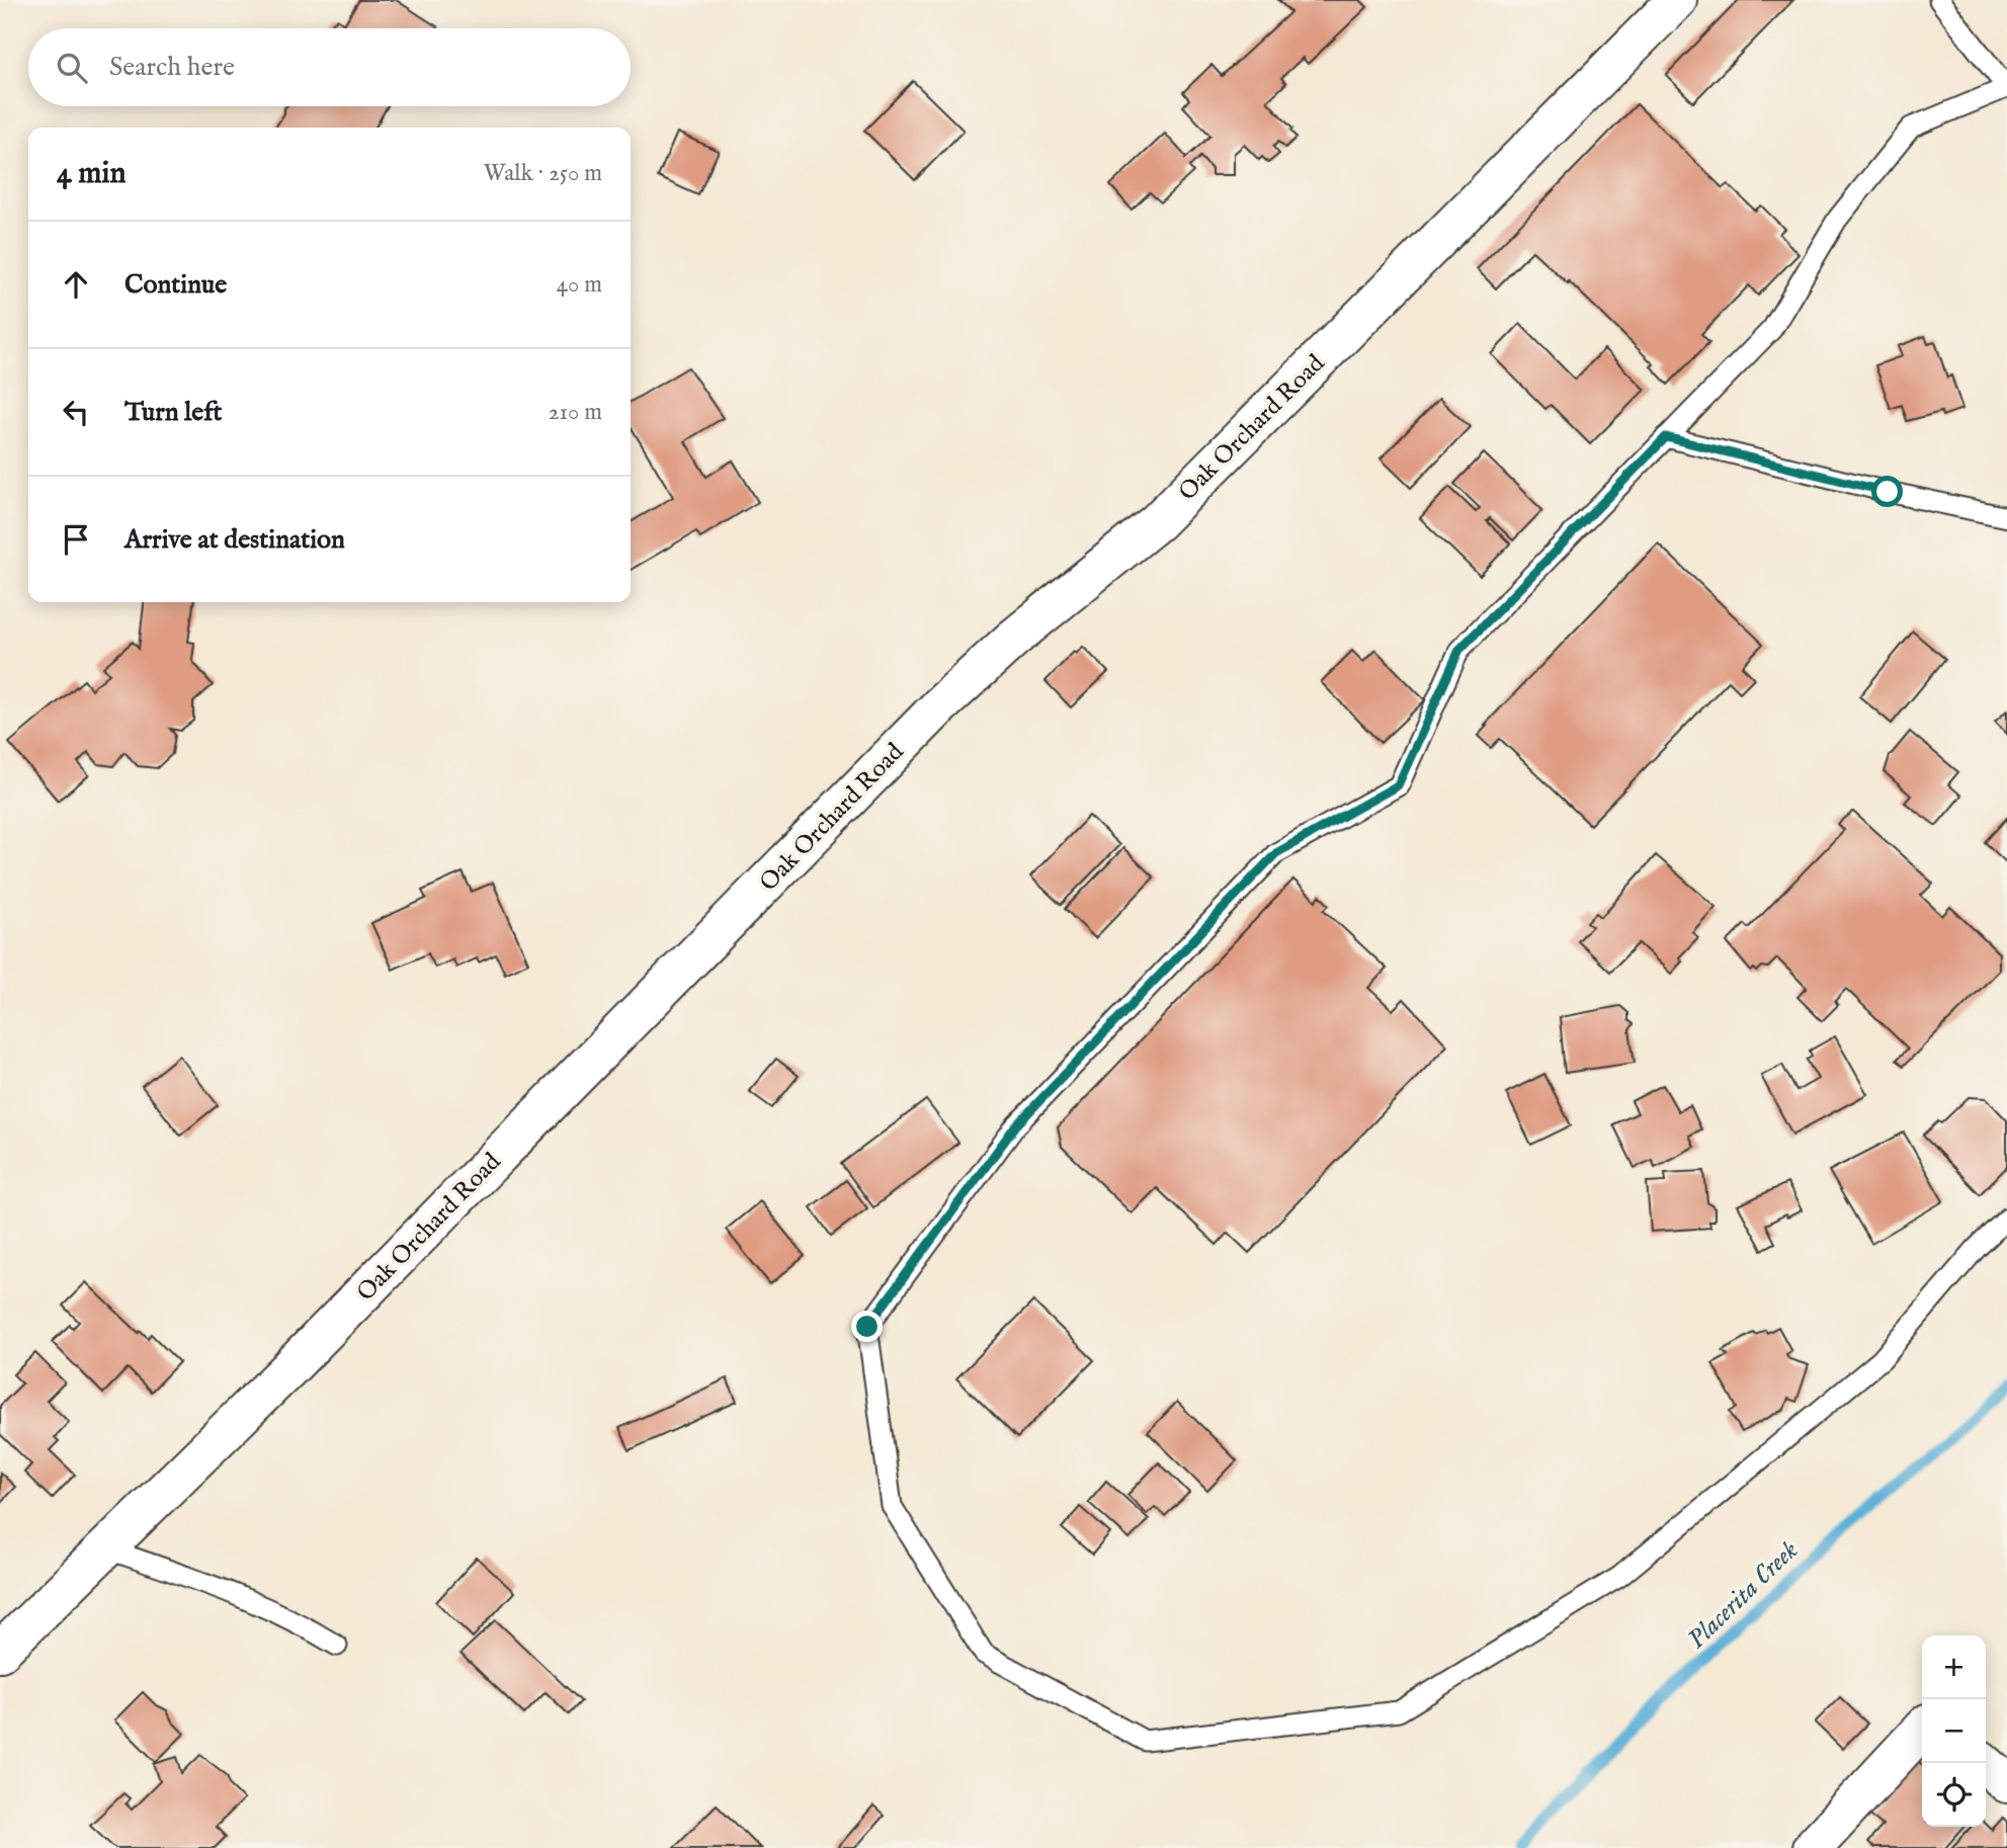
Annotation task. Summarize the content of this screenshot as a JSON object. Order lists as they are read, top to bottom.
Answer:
{
  "streets": {
    "street": ["Oak Orchard Road"]
  },
  "water": ["Placerita Creek"],
  "page": {
    "search": "Search here",
    "heading": ["4 min", "Walk · 250 m"],
    "list": [
      ["Continue", "40 m"],
      ["Turn left", "210 m"],
      "Arrive at destination"
    ],
    "map_buttons": ["+", "−"]
  }
}
